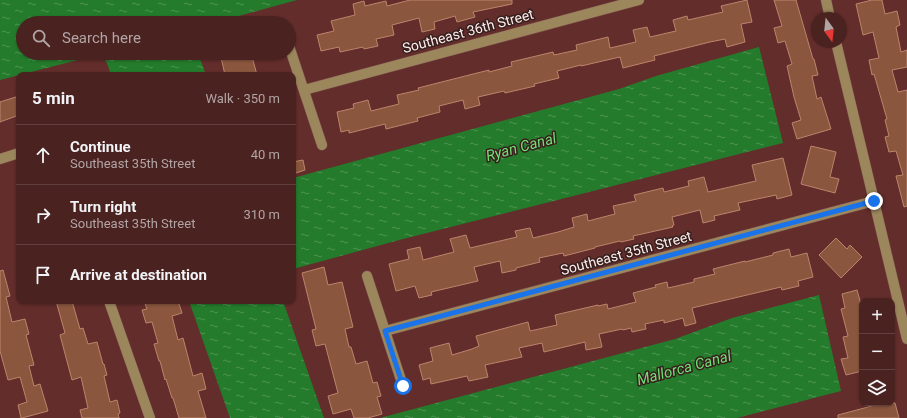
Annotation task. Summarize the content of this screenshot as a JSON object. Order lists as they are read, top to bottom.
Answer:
{
  "streets": {
    "street": ["Southeast 36th Street", "Southeast 35th Street"]
  },
  "water": ["Ryan Canal", "Mallorca Canal"],
  "north": "bottom",
  "page": {
    "search": "Search here",
    "heading": ["5 min", "Walk · 350 m"],
    "list": [
      ["Continue", "Southeast 35th Street", "40 m"],
      ["Turn right", "Southeast 35th Street", "310 m"],
      "Arrive at destination"
    ],
    "map_buttons": ["+", "−"]
  }
}
